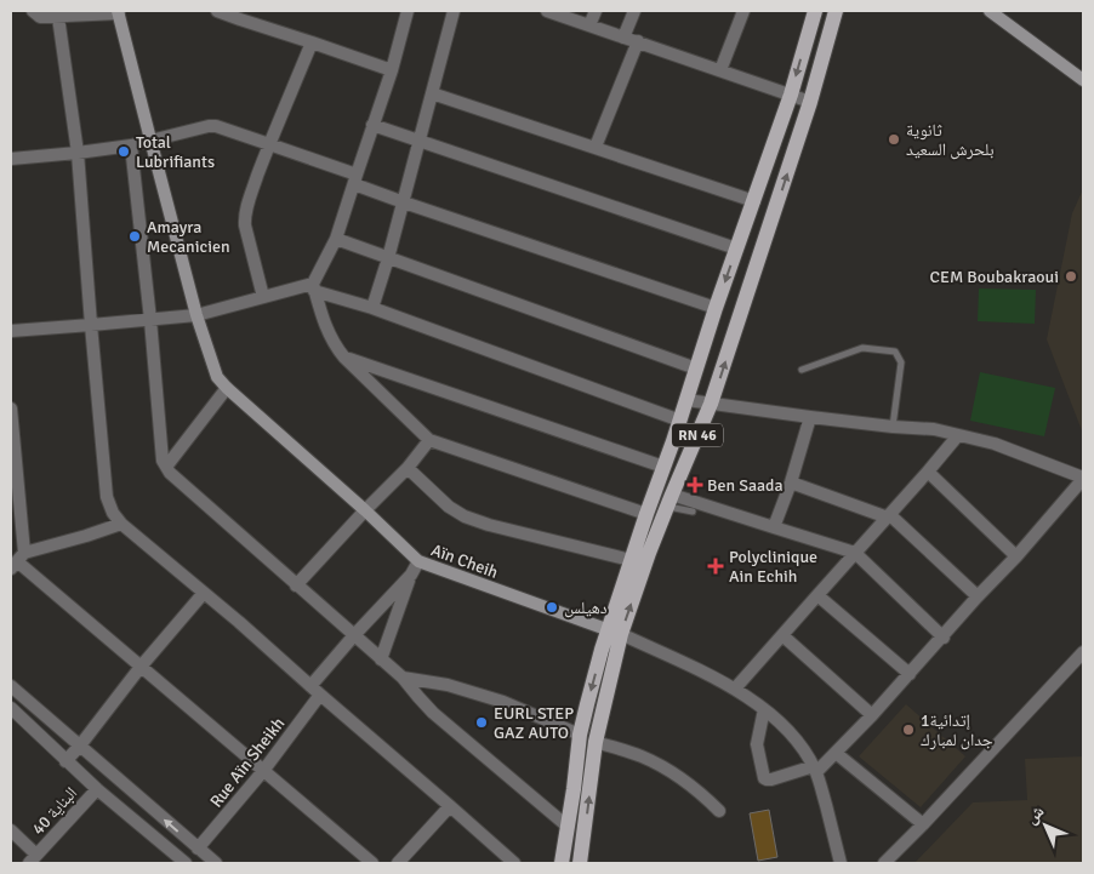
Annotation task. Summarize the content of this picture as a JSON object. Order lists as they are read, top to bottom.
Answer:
{
  "streets": {
    "main road": ["RN 46"],
    "street": ["Aïn Cheih", "Rue Aïn Sheikh", "البناية 40"]
  },
  "crossings": [
    ["RN 46", "Aïn Cheih"]
  ],
  "places": {
    "other": [
      "ثانوية بلحرش السعيد",
      "Total Lubrifiants",
      "Amayra Mecanicien",
      "CEM Boubakraoui",
      "دهيلس",
      "EURL STEP GAZ AUTO",
      "1إتدائية جدان لمبارك"
    ],
    "health": ["Ben Saada", "Polyclinique Ain Echih"]
  },
  "north": "top left"
}
